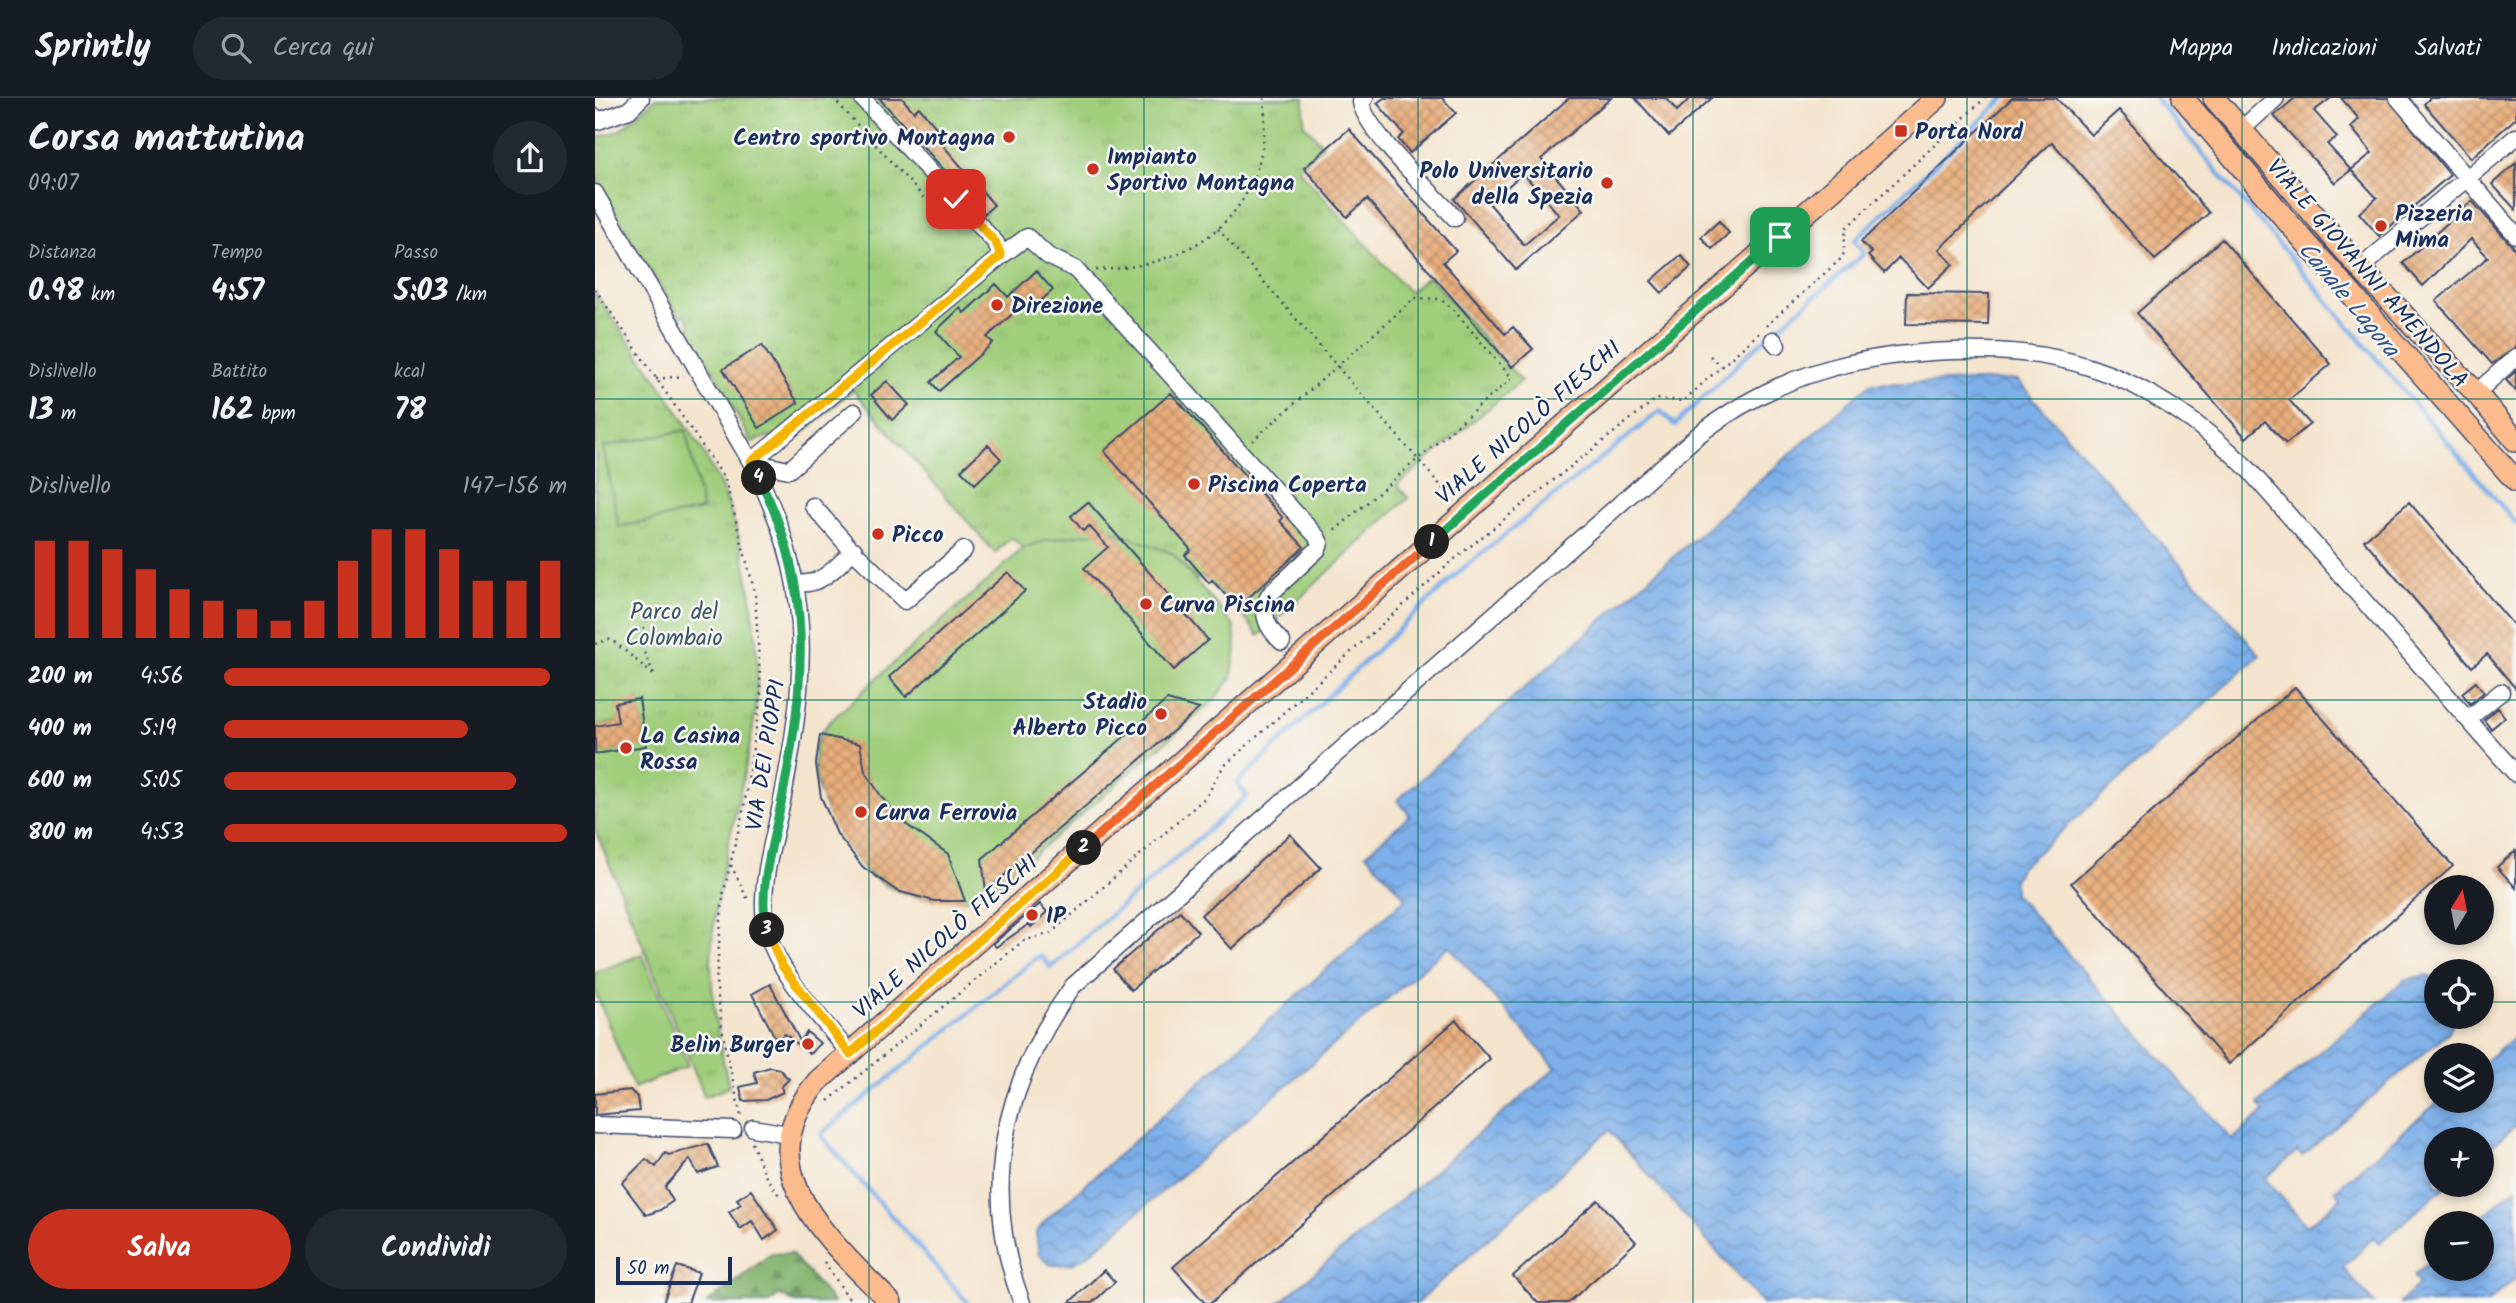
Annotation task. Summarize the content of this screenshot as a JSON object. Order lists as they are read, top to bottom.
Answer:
{
  "streets": {
    "main road": ["VIALE GIOVANNI AMENDOLA", "VIALE NICOLÒ FIESCHI"],
    "street": ["VIA DEI PIOPPI"]
  },
  "crossings": [
    ["VIALE NICOLÒ FIESCHI", "VIA DEI PIOPPI"]
  ],
  "water": ["Canale Lagora"],
  "parks": ["Parco del Colombaio"],
  "places": {
    "transit": ["Porta Nord"],
    "other": [
      "Centro sportivo Montagna",
      "Impianto Sportivo Montagna",
      "Polo Universitario della Spezia",
      "Pizzeria Mima",
      "Direzione",
      "Piscina Coperta",
      "Picco",
      "Curva Piscina",
      "Stadio Alberto Picco",
      "La Casina Rossa",
      "Curva Ferrovia",
      "IP",
      "Belin Burger"
    ]
  },
  "scale_bar": "50 m",
  "north": "top",
  "page": {
    "header": "Sprintly",
    "search": "Cerca qui",
    "nav": ["Mappa", "Indicazioni", "Salvati"],
    "heading": ["Corsa mattutina", "09:07"],
    "stats": [
      ["Distanza", "0.98 km"],
      ["Tempo", "4:57"],
      ["Passo", "5:03 /km"],
      ["Dislivello", "13 m"],
      ["Battito", "162 bpm"],
      ["kcal", "78"]
    ],
    "chart": ["Dislivello", "147–156 m"],
    "pins": [
      "4",
      "1",
      "2",
      "3"
    ],
    "list": [
      {
        "name": "200 m",
        "note": "4:56"
      },
      {
        "name": "400 m",
        "note": "5:19"
      },
      {
        "name": "600 m",
        "note": "5:05"
      },
      {
        "name": "800 m",
        "note": "4:53"
      }
    ],
    "map_buttons": ["+", "−"],
    "buttons": ["Salva", "Condividi"],
    "scale": "50 m"
  }
}
